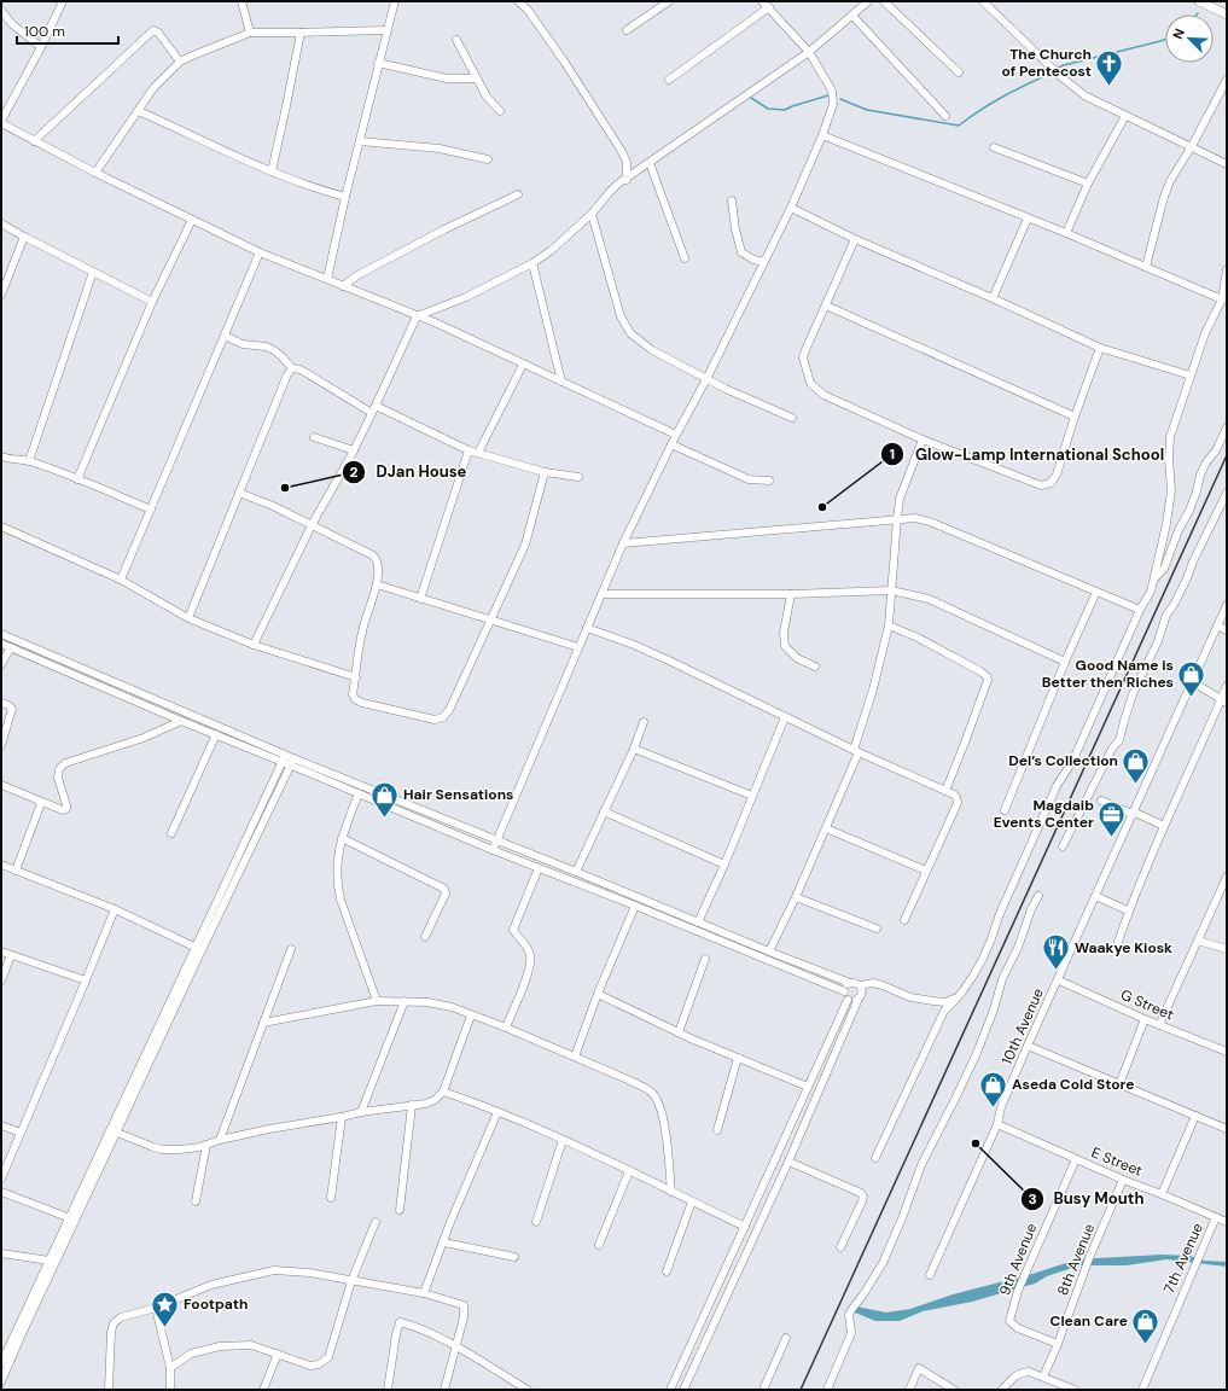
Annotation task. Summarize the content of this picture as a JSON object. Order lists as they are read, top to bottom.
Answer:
{
  "streets": {
    "street": [
      "G Street",
      "10th Avenue",
      "E Street",
      "7th Avenue",
      "9th Avenue",
      "8th Avenue"
    ]
  },
  "crossings": [
    ["G Street", "10th Avenue"],
    ["10th Avenue", "E Street"],
    ["E Street", "7th Avenue"],
    ["E Street", "9th Avenue"],
    ["E Street", "8th Avenue"],
    ["9th Avenue", "8th Avenue"]
  ],
  "places": {
    "church": ["The Church of Pentecost"],
    "other": ["DJan House", "Glow-Lamp International School", "Busy Mouth"],
    "shop": [
      "Good Name is Better then Riches",
      "Del’s Collection",
      "Hair Sensations",
      "Aseda Cold Store",
      "Clean Care"
    ],
    "office": ["Magdaib Events Center"],
    "restaurant": ["Waakye Kiosk"],
    "place": ["Footpath"]
  },
  "scale_bar": "100 m",
  "north": "top left"
}
